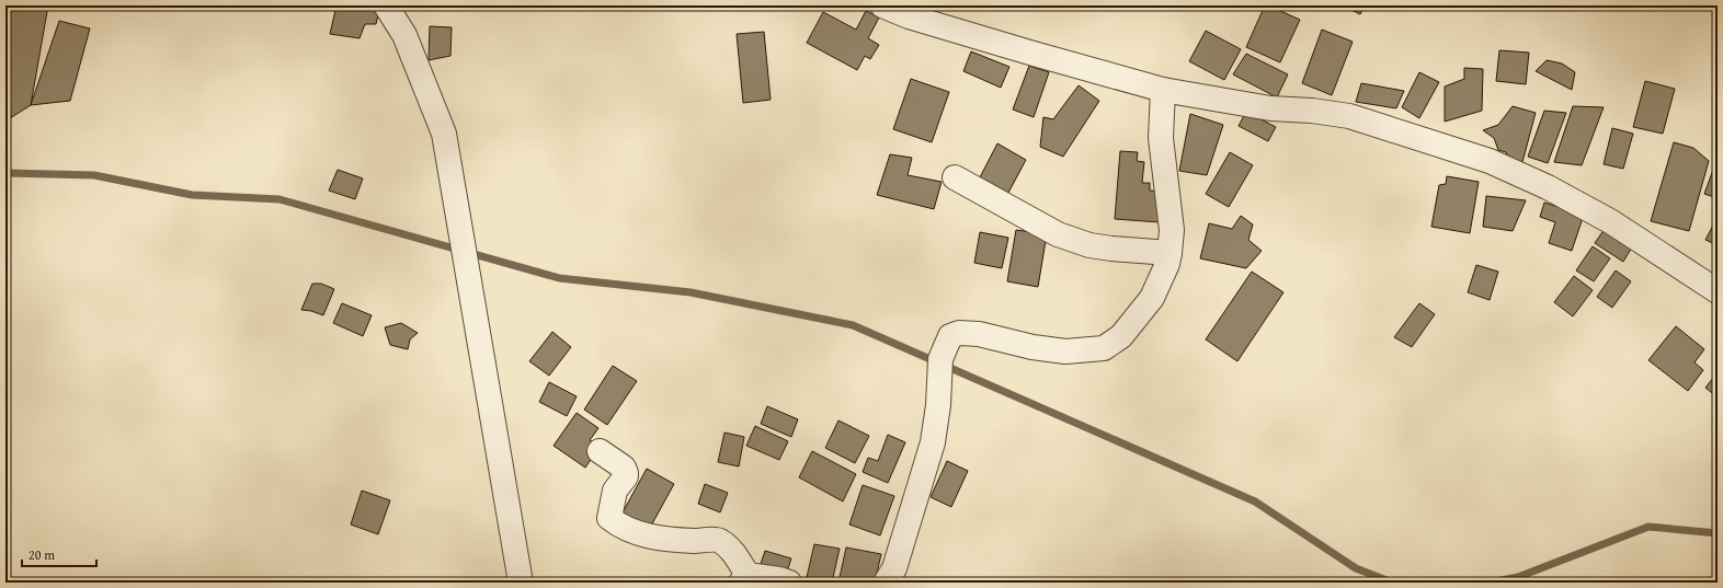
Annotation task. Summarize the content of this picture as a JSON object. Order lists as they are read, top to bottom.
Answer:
{
  "scale_bar": "20 m"
}
